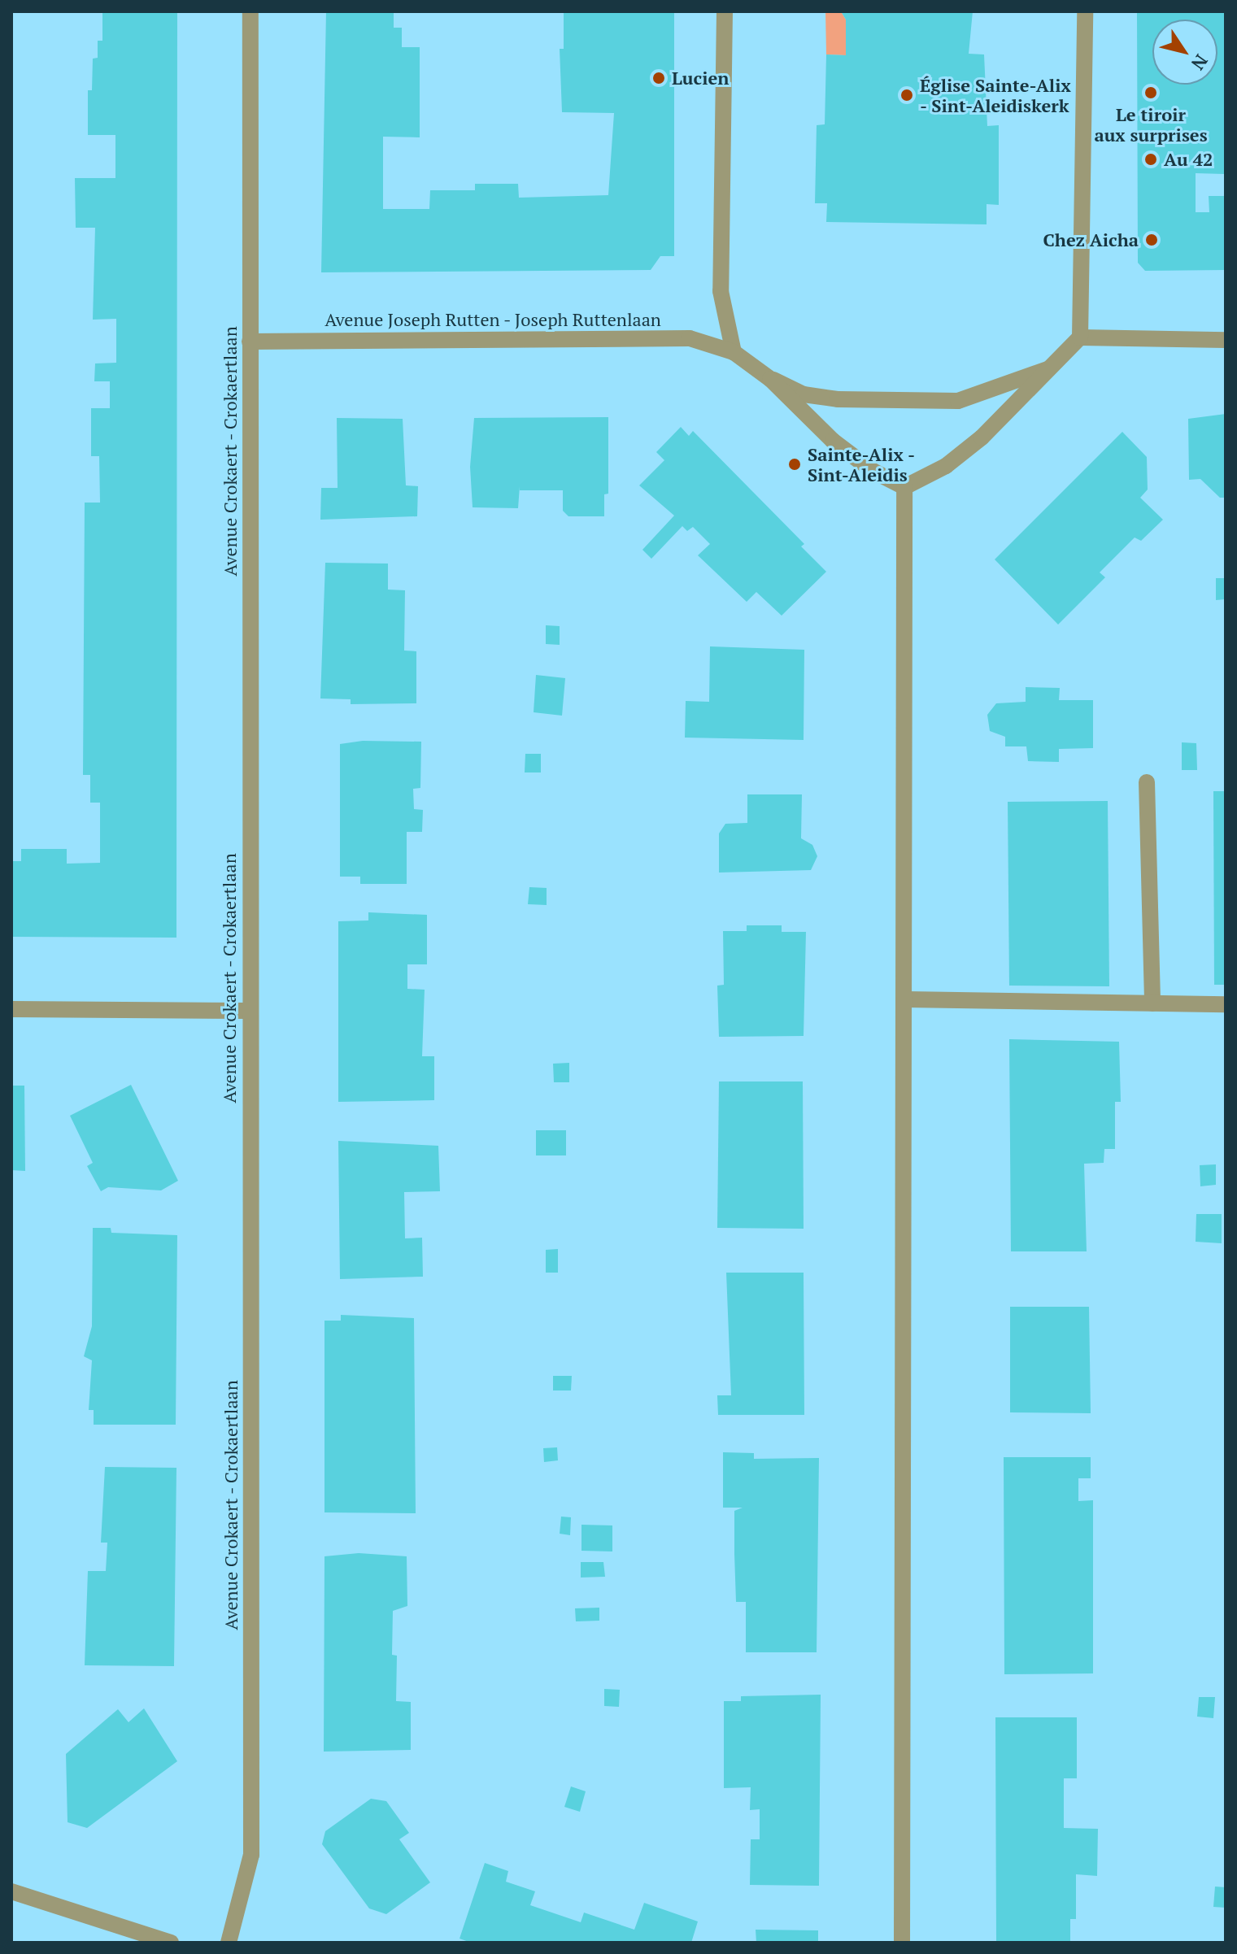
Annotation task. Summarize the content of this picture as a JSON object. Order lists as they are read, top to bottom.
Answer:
{
  "streets": {
    "street": ["Avenue Joseph Rutten - Joseph Ruttenlaan", "Avenue Crokaert - Crokaertlaan"]
  },
  "crossings": [
    ["Avenue Joseph Rutten - Joseph Ruttenlaan", "Avenue Crokaert - Crokaertlaan"]
  ],
  "places": [
    "Lucien",
    "Le tiroir aux surprises",
    "Église Sainte-Alix - Sint-Aleidiskerk",
    "Au 42",
    "Chez Aicha",
    "Sainte-Alix - Sint-Aleidis"
  ],
  "north": "bottom right"
}
